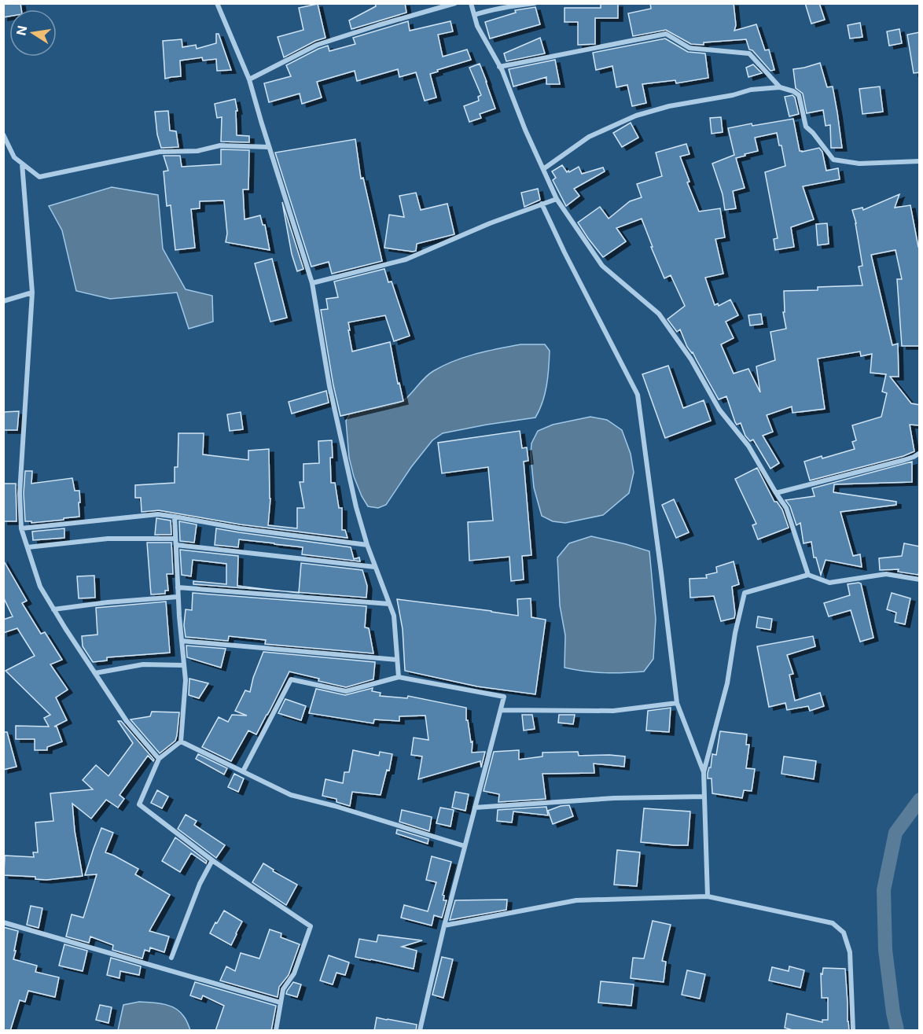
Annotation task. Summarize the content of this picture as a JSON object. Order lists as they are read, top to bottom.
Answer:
{
  "north": "left"
}
